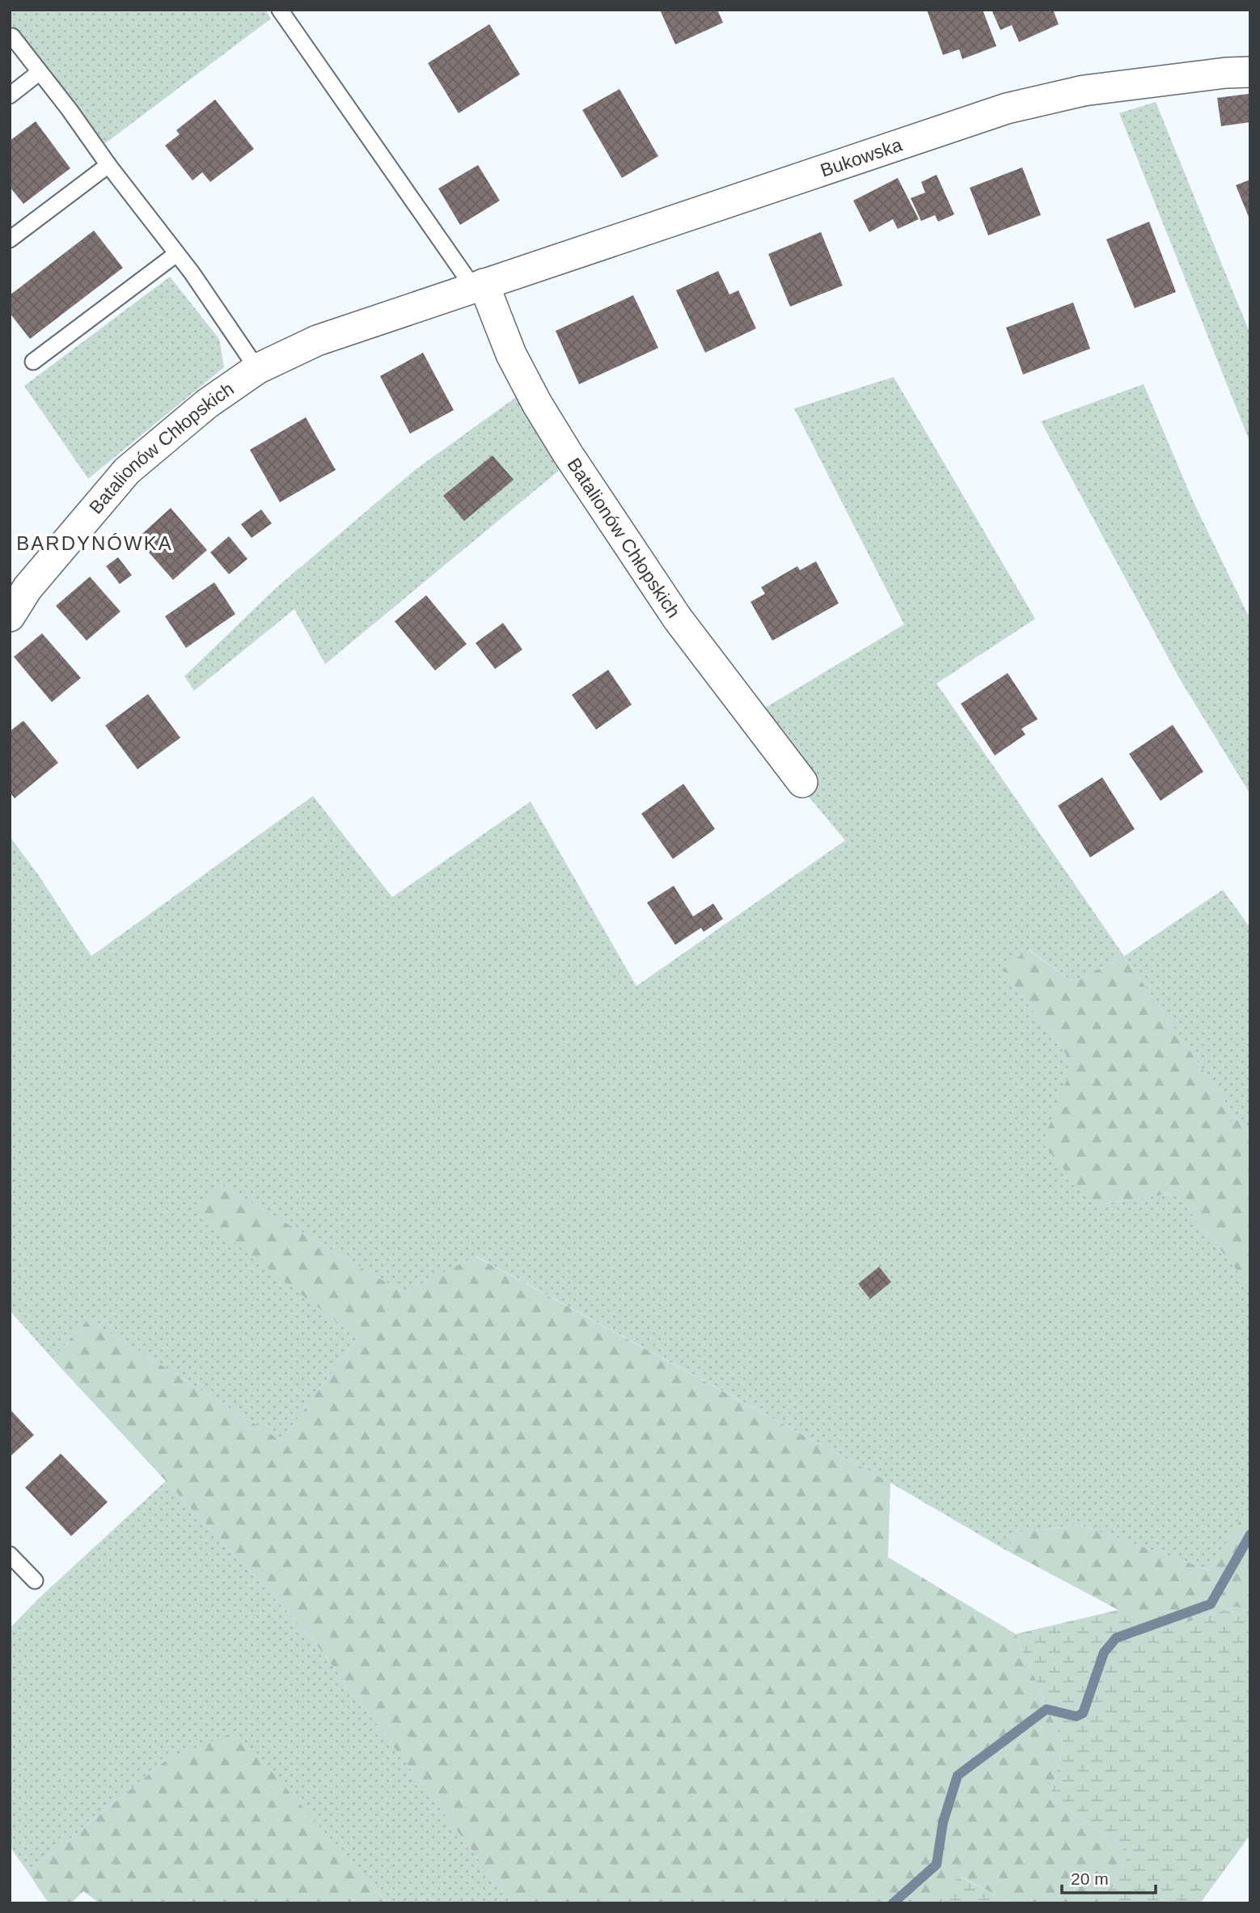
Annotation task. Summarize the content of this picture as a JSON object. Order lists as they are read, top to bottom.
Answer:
{
  "streets": {
    "street": ["Bukowska", "Batalionów Chłopskich"]
  },
  "crossings": [
    ["Bukowska", "Batalionów Chłopskich"]
  ],
  "districts": ["BARDYNÓWKA"],
  "scale_bar": "20 m"
}
